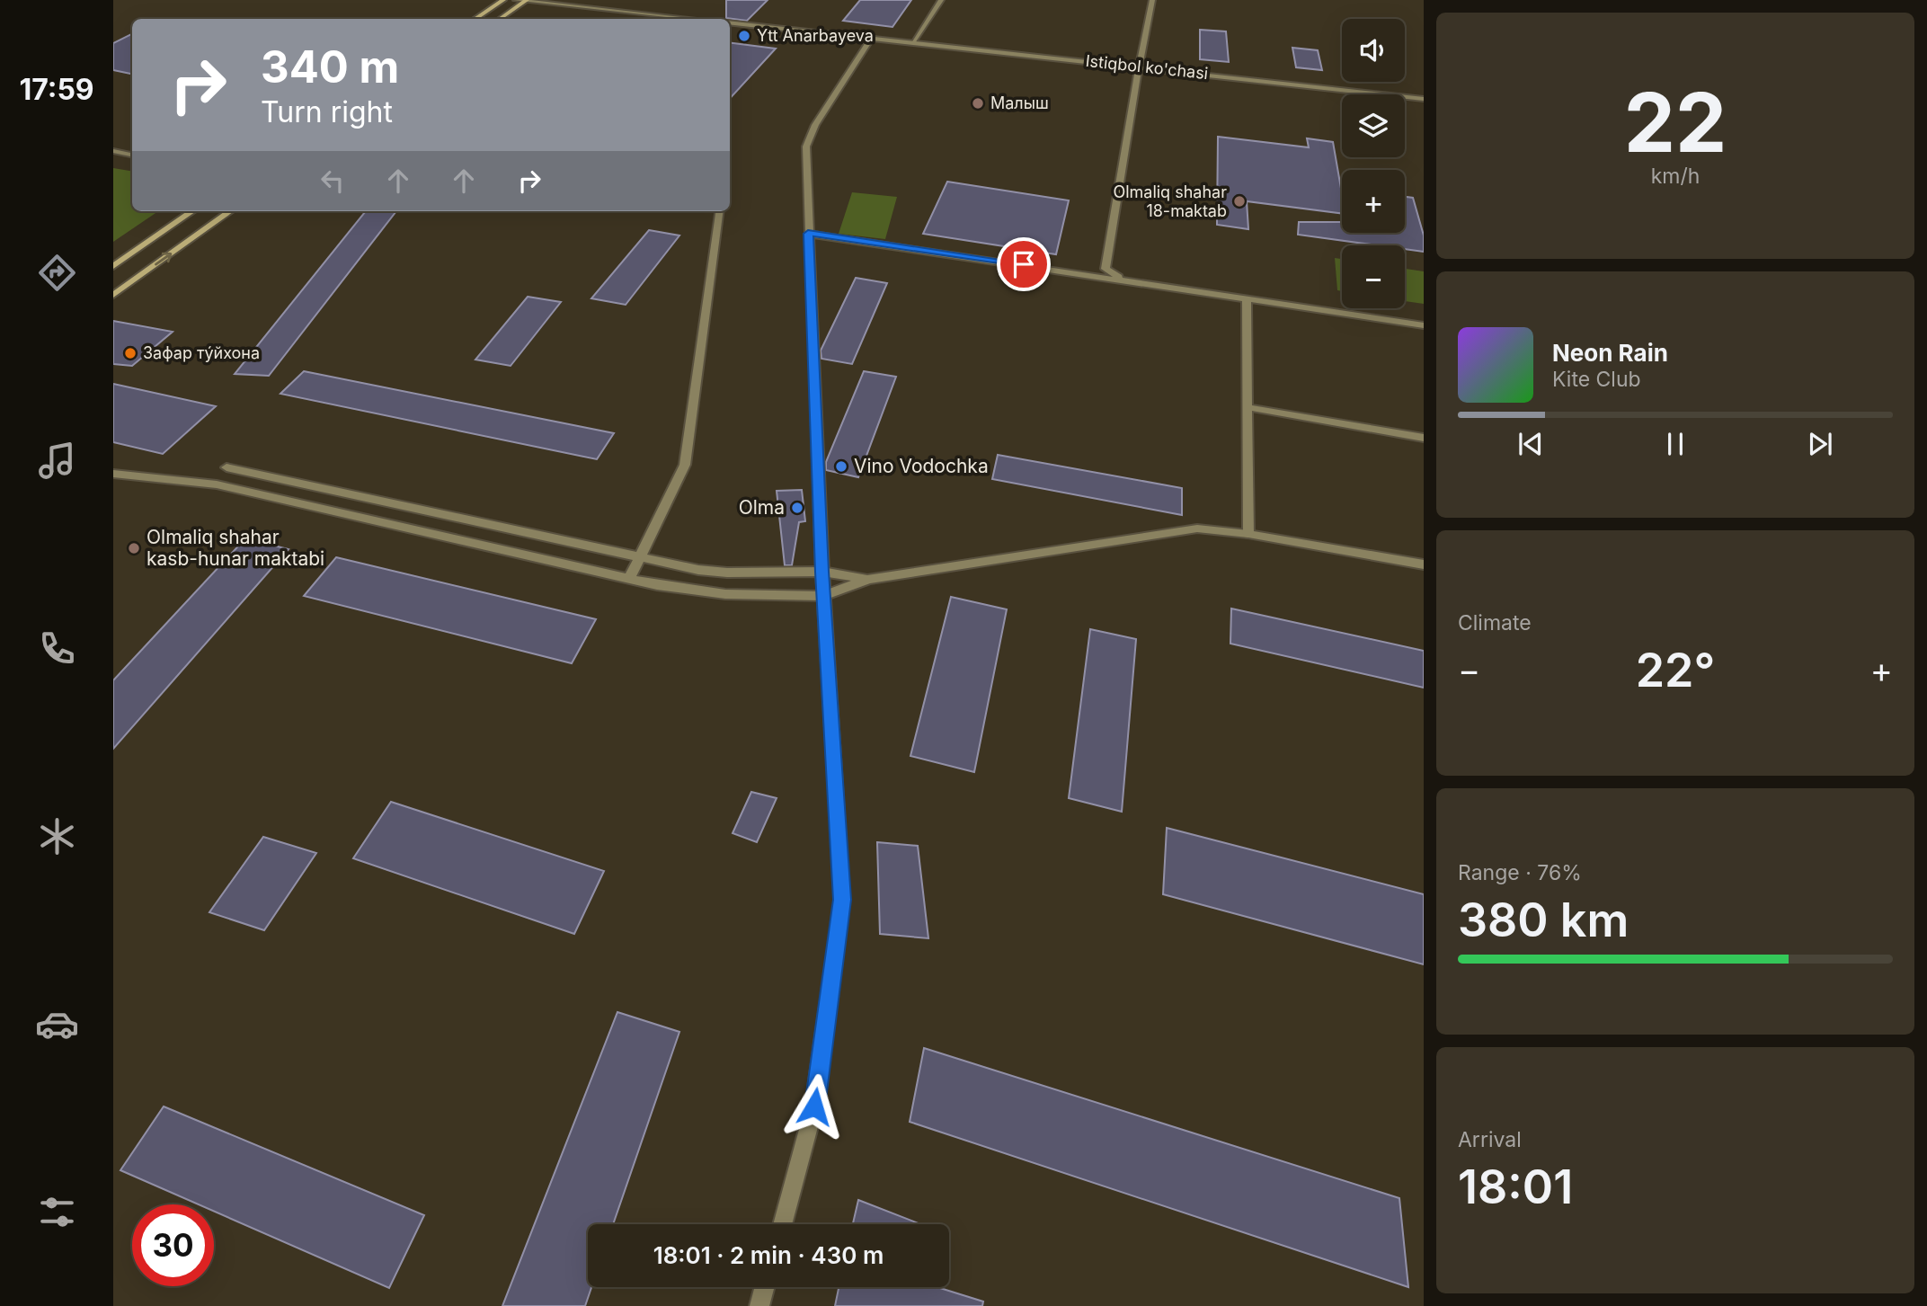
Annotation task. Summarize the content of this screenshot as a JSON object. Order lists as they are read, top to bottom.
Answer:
{
  "streets": {
    "street": ["Istiqbol ko'chasi"]
  },
  "places": [
    "Ytt Anarbayeva",
    "Малыш",
    "Olmaliq shahar 18-maktab",
    "Зафар тýйхона",
    "Vino Vodochka",
    "Olma",
    "Olmaliq shahar kasb-hunar maktabi"
  ],
  "page": {
    "tabs": "17:59",
    "tile": [
      ["22", "km/h"],
      "Climate",
      ["Range · 76%", "380 km"],
      ["Arrival", "18:01"]
    ],
    "map_buttons": ["+", "−"],
    "turn": ["340 m", "Turn right"],
    "song": ["Neon Rain", "Kite Club"],
    "heat": ["−", "22°", "+"],
    "limit": "30",
    "trip": "18:01 · 2 min · 430 m"
  }
}
